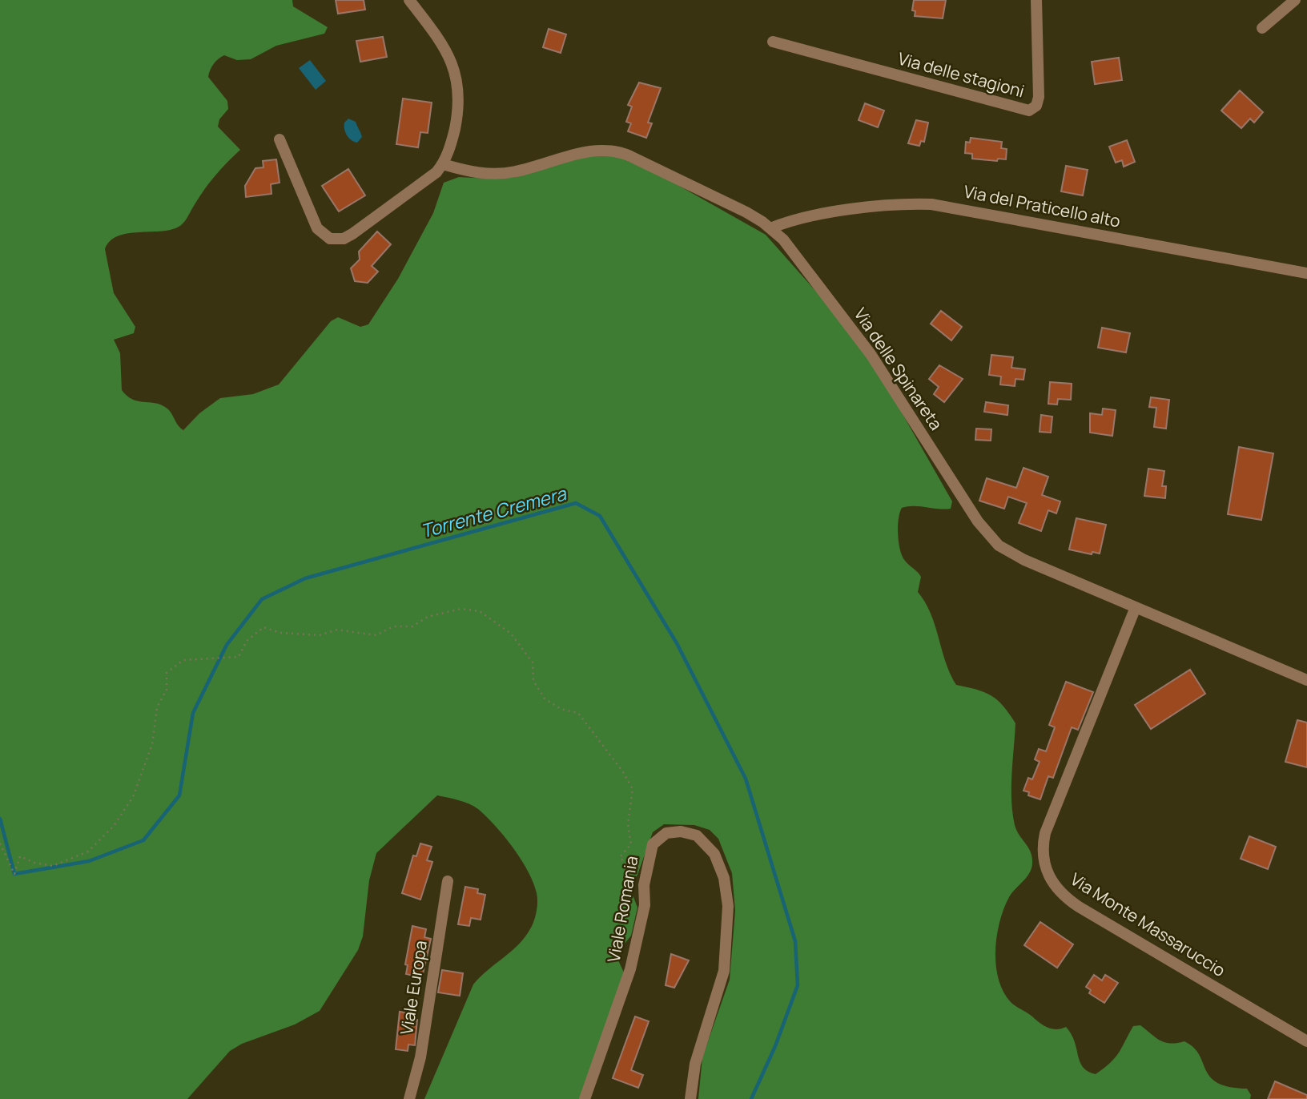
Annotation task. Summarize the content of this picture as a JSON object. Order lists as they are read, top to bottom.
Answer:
{
  "streets": {
    "street": [
      "Via delle stagioni",
      "Via del Praticello alto",
      "Via delle Spinareta",
      "Viale Romania",
      "Via Monte Massaruccio",
      "Viale Europa"
    ]
  },
  "crossings": [
    ["Via del Praticello alto", "Via delle Spinareta"],
    ["Via delle Spinareta", "Via Monte Massaruccio"]
  ],
  "water": ["Torrente Cremera"]
}
